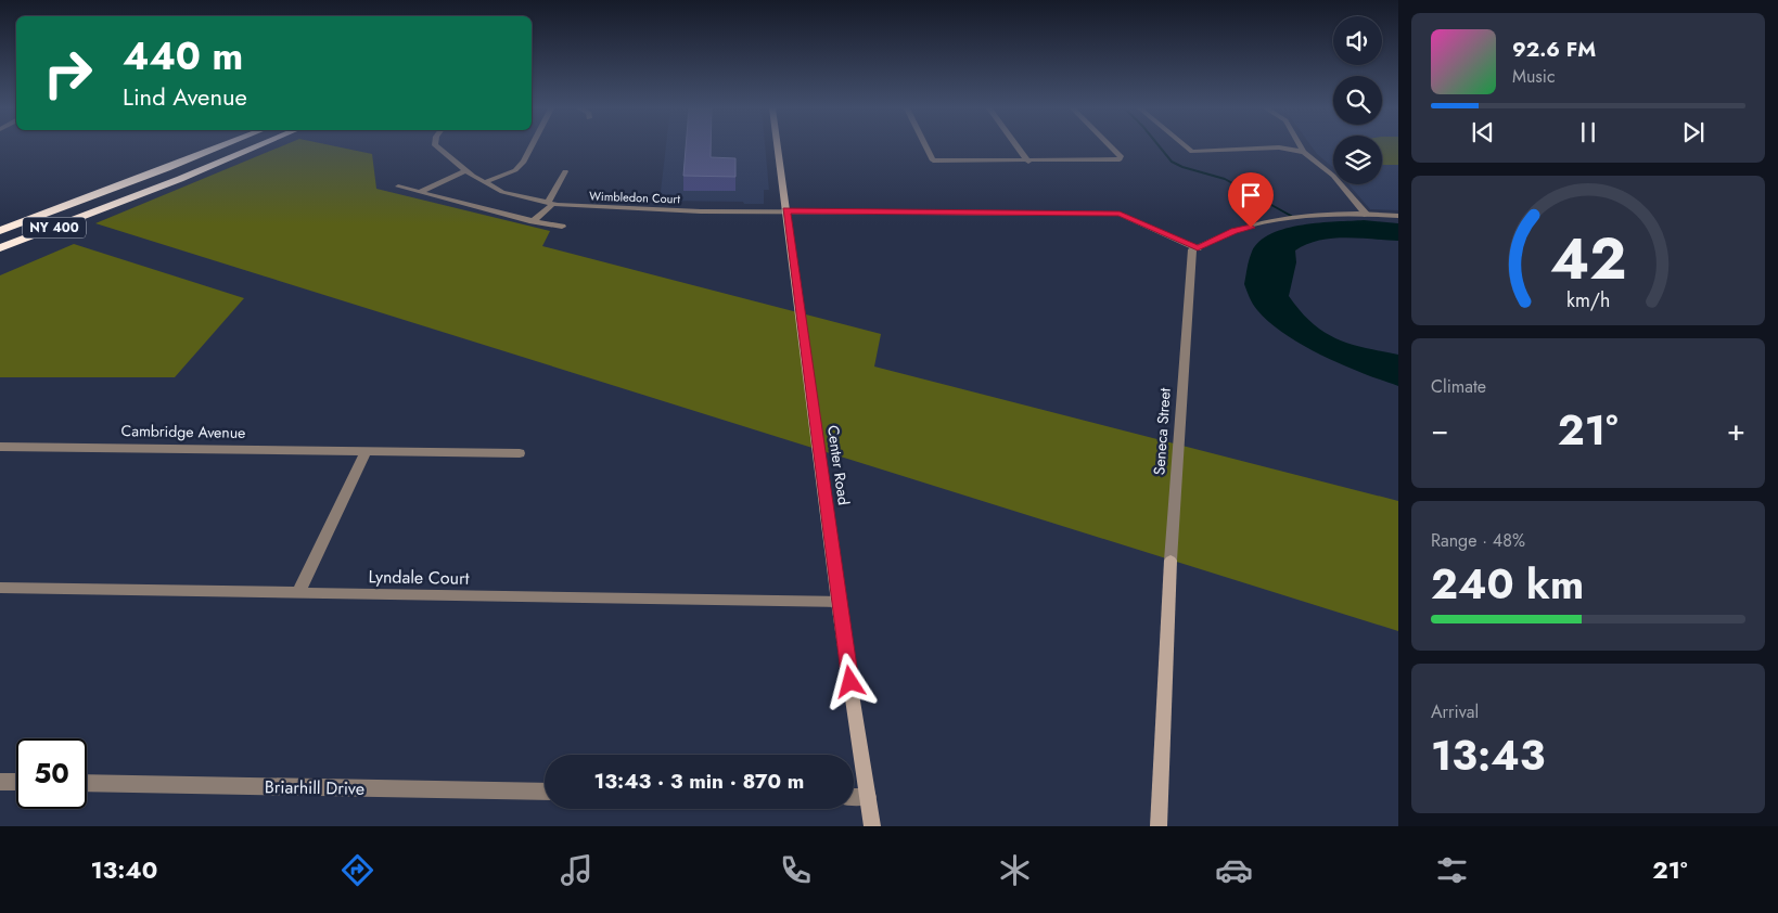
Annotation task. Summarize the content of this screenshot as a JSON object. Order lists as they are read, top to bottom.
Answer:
{
  "streets": {
    "highway": ["NY 400"],
    "main road": ["Seneca Street", "Center Road"],
    "street": [
      "Wimbledon Court",
      "Cambridge Avenue",
      "Lyndale Court",
      "Briarhill Drive"
    ]
  },
  "crossings": [
    ["Wimbledon Court", "Seneca Street"],
    ["Wimbledon Court", "Center Road"],
    ["Center Road", "Lyndale Court"]
  ],
  "page": {
    "turn": ["440 m", "Lind Avenue"],
    "song": ["92.6 FM", "Music"],
    "tile": [
      "Climate",
      ["Range · 48%", "240 km"],
      ["Arrival", "13:43"]
    ],
    "heat": ["−", "21°", "+"],
    "limit": "50",
    "trip": "13:43 · 3 min · 870 m",
    "tabs": ["13:40", "21°"],
    "gauge": ["42", "km/h"]
  }
}
